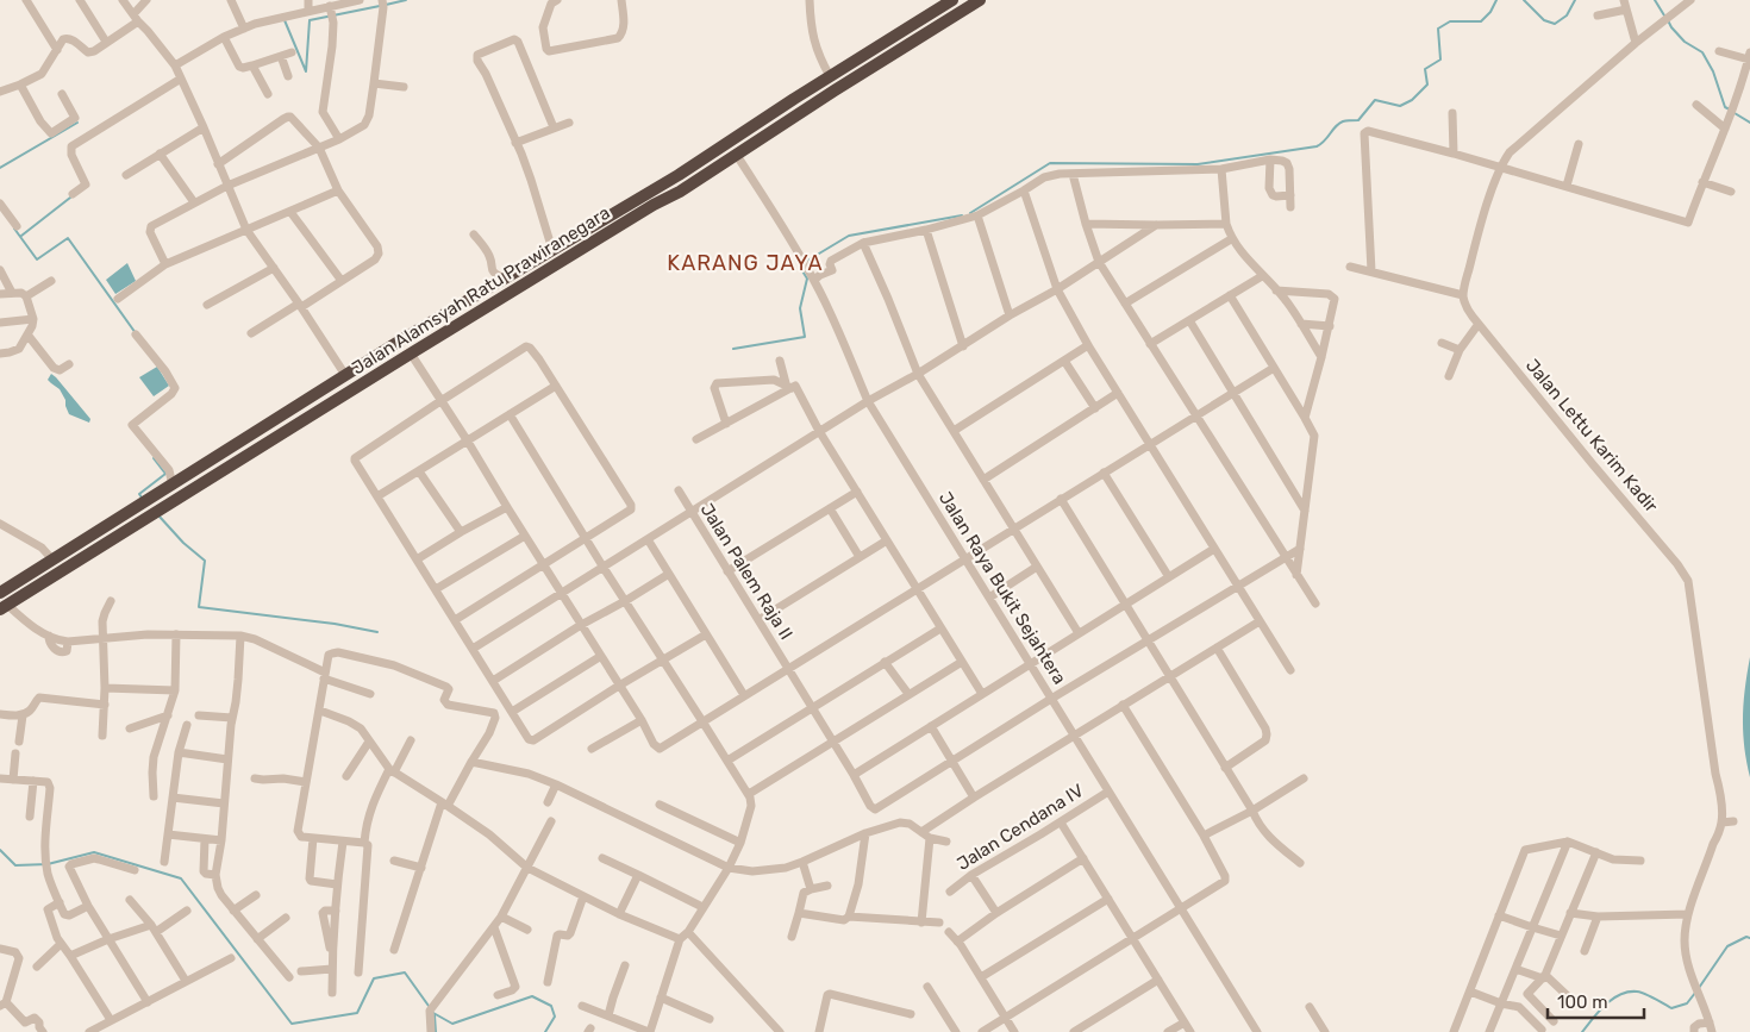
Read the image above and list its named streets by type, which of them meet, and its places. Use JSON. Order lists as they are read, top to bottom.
{
  "streets": {
    "highway": ["Jalan Alamsyah Ratu Prawiranegara"],
    "street": [
      "Jalan Lettu Karim Kadir",
      "Jalan Palem Raja II",
      "Jalan Raya Bukit Sejahtera",
      "Jalan Cendana IV"
    ]
  },
  "crossings": [
    ["Jalan Alamsyah Ratu Prawiranegara", "Jalan Raya Bukit Sejahtera"],
    ["Jalan Raya Bukit Sejahtera", "Jalan Cendana IV"]
  ],
  "districts": ["KARANG JAYA"],
  "scale_bar": "100 m"
}
